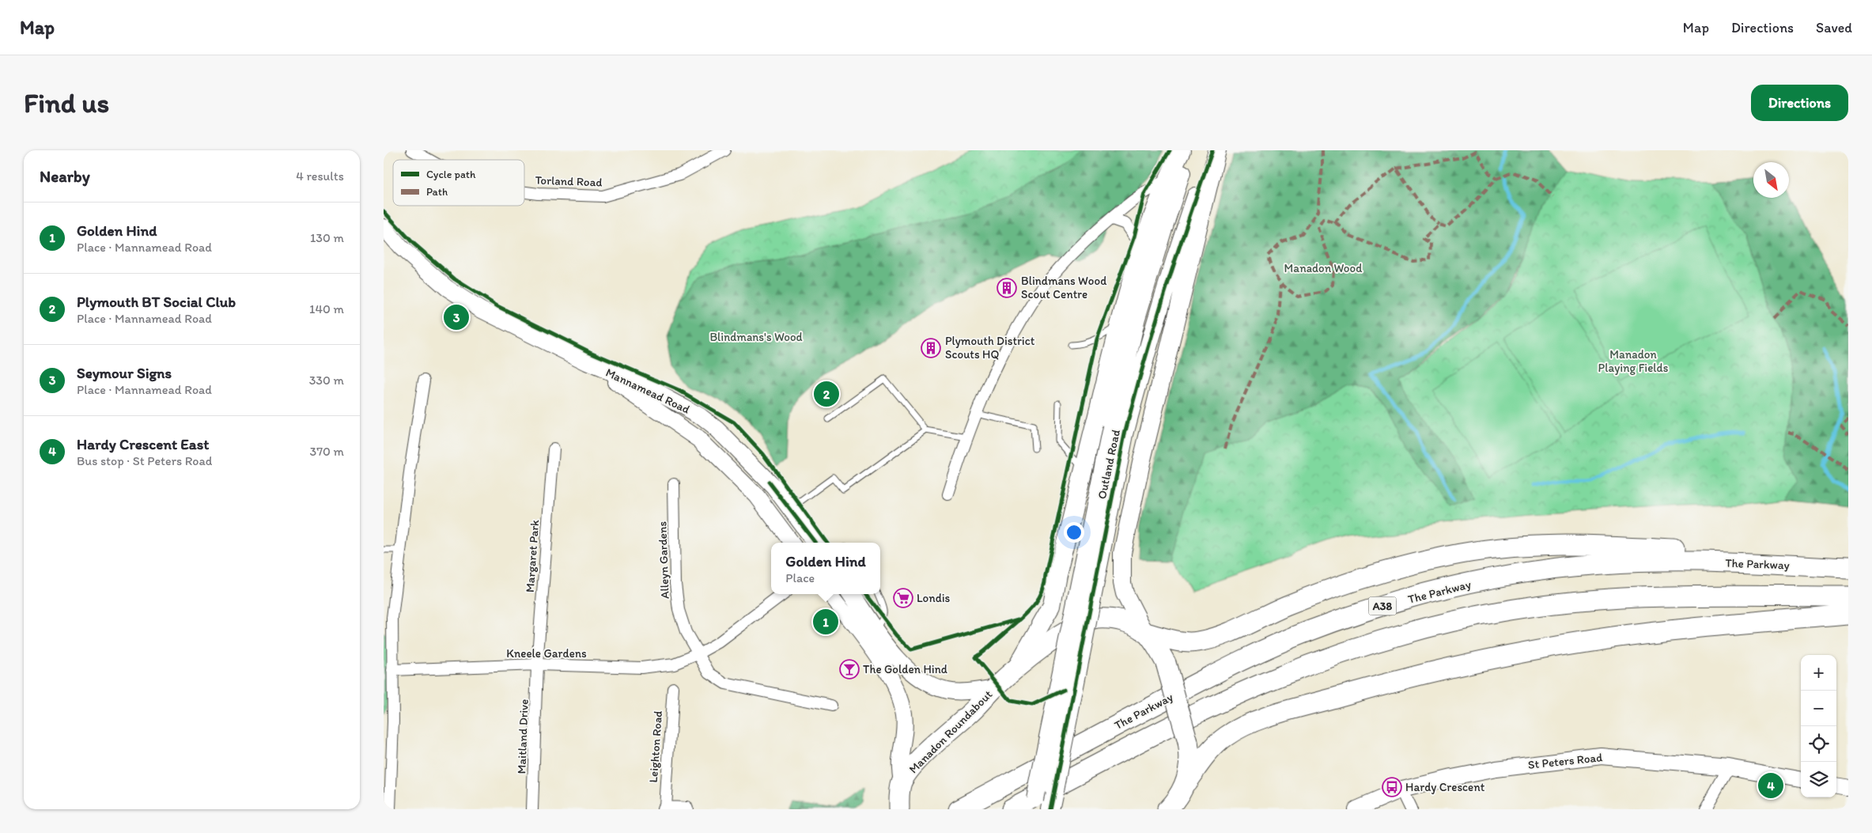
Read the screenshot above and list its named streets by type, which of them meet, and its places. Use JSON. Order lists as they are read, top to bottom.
{
  "streets": {
    "highway": ["The Parkway", "A38", "Manadon Roundabout"],
    "main road": ["Mannamead Road", "Outland Road", "St Peters Road"],
    "street": [
      "Torland Road",
      "Margaret Park",
      "Alleyn Gardens",
      "Kneele Gardens",
      "Maitland Drive",
      "Leighton Road"
    ]
  },
  "crossings": [
    ["Margaret Park", "Kneele Gardens"],
    ["Margaret Park", "Maitland Drive"],
    ["Alleyn Gardens", "Kneele Gardens"],
    ["The Parkway", "A38"],
    ["A38", "Manadon Roundabout"],
    ["Kneele Gardens", "Maitland Drive"]
  ],
  "parks": ["Manadon Wood", "Blindmans's Wood", "Manadon Playing Fields"],
  "places": {
    "building": ["Blindmans Wood Scout Centre", "Plymouth District Scouts HQ"],
    "supermarket": ["Londis"],
    "bar": ["The Golden Hind"],
    "bus stop": ["Hardy Crescent"]
  },
  "legend": ["Cycle path", "Path"],
  "north": "bottom right",
  "page": {
    "header": "Map",
    "nav": ["Map", "Directions", "Saved"],
    "buttons": "Directions",
    "title": "Find us",
    "heading": ["Nearby", "4 results"],
    "list": [
      {
        "mark": "1",
        "name": "Golden Hind",
        "note": "Place · Mannamead Road",
        "value": "130 m"
      },
      {
        "mark": "2",
        "name": "Plymouth BT Social Club",
        "note": "Place · Mannamead Road",
        "value": "140 m"
      },
      {
        "mark": "3",
        "name": "Seymour Signs",
        "note": "Place · Mannamead Road",
        "value": "330 m"
      },
      {
        "mark": "4",
        "name": "Hardy Crescent East",
        "note": "Bus stop · St Peters Road",
        "value": "370 m"
      }
    ],
    "pins": [
      "3",
      "2",
      "1",
      "4"
    ],
    "popup": ["Golden Hind", "Place"],
    "map_buttons": ["+", "−"]
  }
}
